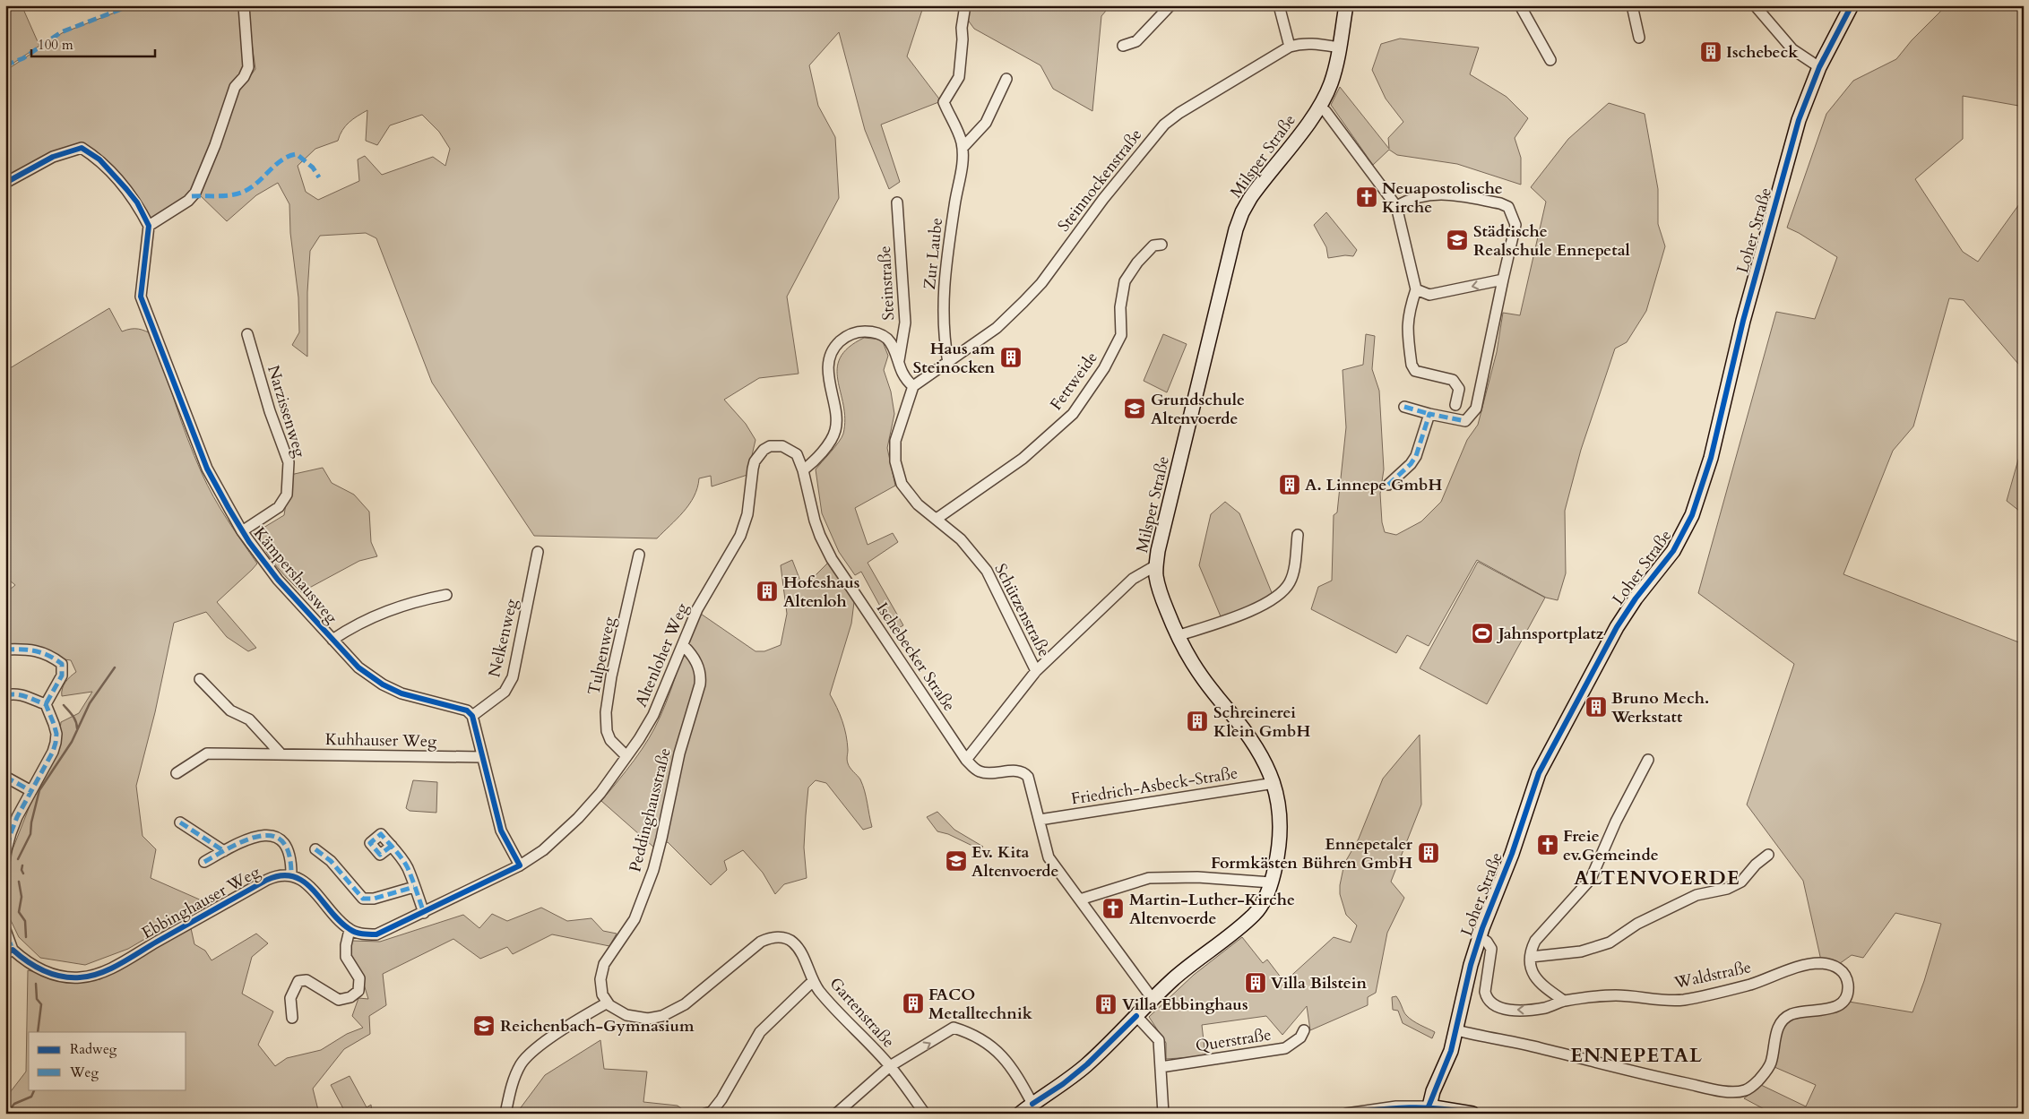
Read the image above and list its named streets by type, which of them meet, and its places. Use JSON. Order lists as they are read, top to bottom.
{
  "streets": {
    "street": [
      "Milsper Straße",
      "Steinnockenstraße",
      "Loher Straße",
      "Zur Laube",
      "Steinstraße",
      "Fettweide",
      "Narzissenweg",
      "Kämpershausweg",
      "Schützenstraße",
      "Nelkenweg",
      "Altenloher Weg",
      "Tulpenweg",
      "Ischebecker Straße",
      "Kuhhauser Weg",
      "Friedrich-Asbeck-Straße",
      "Peddinghausstraße",
      "Ebbinghauser Weg",
      "Waldstraße",
      "Gartenstraße",
      "Querstraße"
    ]
  },
  "crossings": [
    ["Milsper Straße", "Steinnockenstraße"],
    ["Milsper Straße", "Friedrich-Asbeck-Straße"],
    ["Steinnockenstraße", "Zur Laube"],
    ["Steinnockenstraße", "Schützenstraße"],
    ["Loher Straße", "Waldstraße"],
    ["Fettweide", "Schützenstraße"],
    ["Narzissenweg", "Kämpershausweg"],
    ["Kämpershausweg", "Nelkenweg"],
    ["Altenloher Weg", "Tulpenweg"],
    ["Altenloher Weg", "Ischebecker Straße"],
    ["Altenloher Weg", "Peddinghausstraße"],
    ["Peddinghausstraße", "Gartenstraße"]
  ],
  "districts": ["ALTENVOERDE", "ENNEPETAL"],
  "places": {
    "building": [
      "Ischebeck",
      "Haus am Steinocken",
      "A. Linnepe GmbH",
      "Hofeshaus Altenloh",
      "Bruno Mech. Werkstatt",
      "Schreinerei Klein GmbH",
      "Ennepetaler Formkästen Bühren GmbH",
      "Villa Bilstein",
      "FACO Metalltechnik",
      "Villa Ebbinghaus"
    ],
    "church": ["Neuapostolische Kirche", "Freie ev.Gemeinde", "Martin-Luther-Kirche Altenvoerde"],
    "school or university": [
      "Städtische Realschule Ennepetal",
      "Grundschule Altenvoerde",
      "Ev. Kita Altenvoerde",
      "Reichenbach-Gymnasium"
    ],
    "sports": ["Jahnsportplatz"]
  },
  "legend": ["Radweg", "Weg"],
  "scale_bar": "100 m"
}
